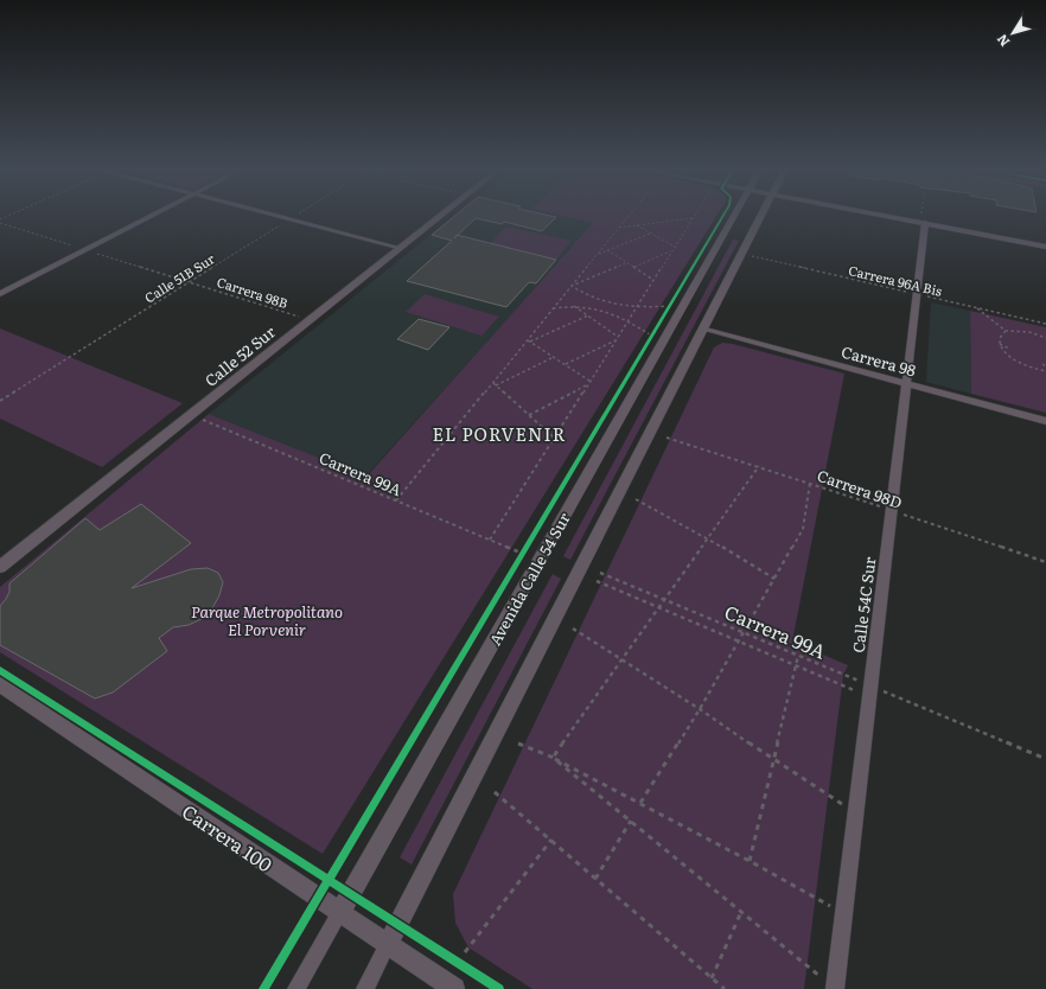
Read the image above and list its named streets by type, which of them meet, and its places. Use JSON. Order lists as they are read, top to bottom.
{
  "streets": {
    "street": [
      "Calle 52 Sur",
      "Carrera 98",
      "Avenida Calle 54 Sur",
      "Calle 54C Sur",
      "Carrera 100"
    ],
    "path": [
      "Calle 51B Sur",
      "Carrera 96A Bis",
      "Carrera 98B",
      "Carrera 99A",
      "Carrera 98D"
    ]
  },
  "crossings": [
    ["Calle 51B Sur", "Carrera 98B"],
    ["Carrera 96A Bis", "Calle 54C Sur"],
    ["Carrera 98B", "Calle 52 Sur"],
    ["Calle 52 Sur", "Carrera 99A"],
    ["Carrera 98", "Calle 54C Sur"],
    ["Carrera 99A", "Calle 54C Sur"],
    ["Carrera 98D", "Calle 54C Sur"],
    ["Avenida Calle 54 Sur", "Carrera 100"]
  ],
  "districts": ["EL PORVENIR"],
  "parks": ["Parque Metropolitano El Porvenir"],
  "north": "bottom left"
}
